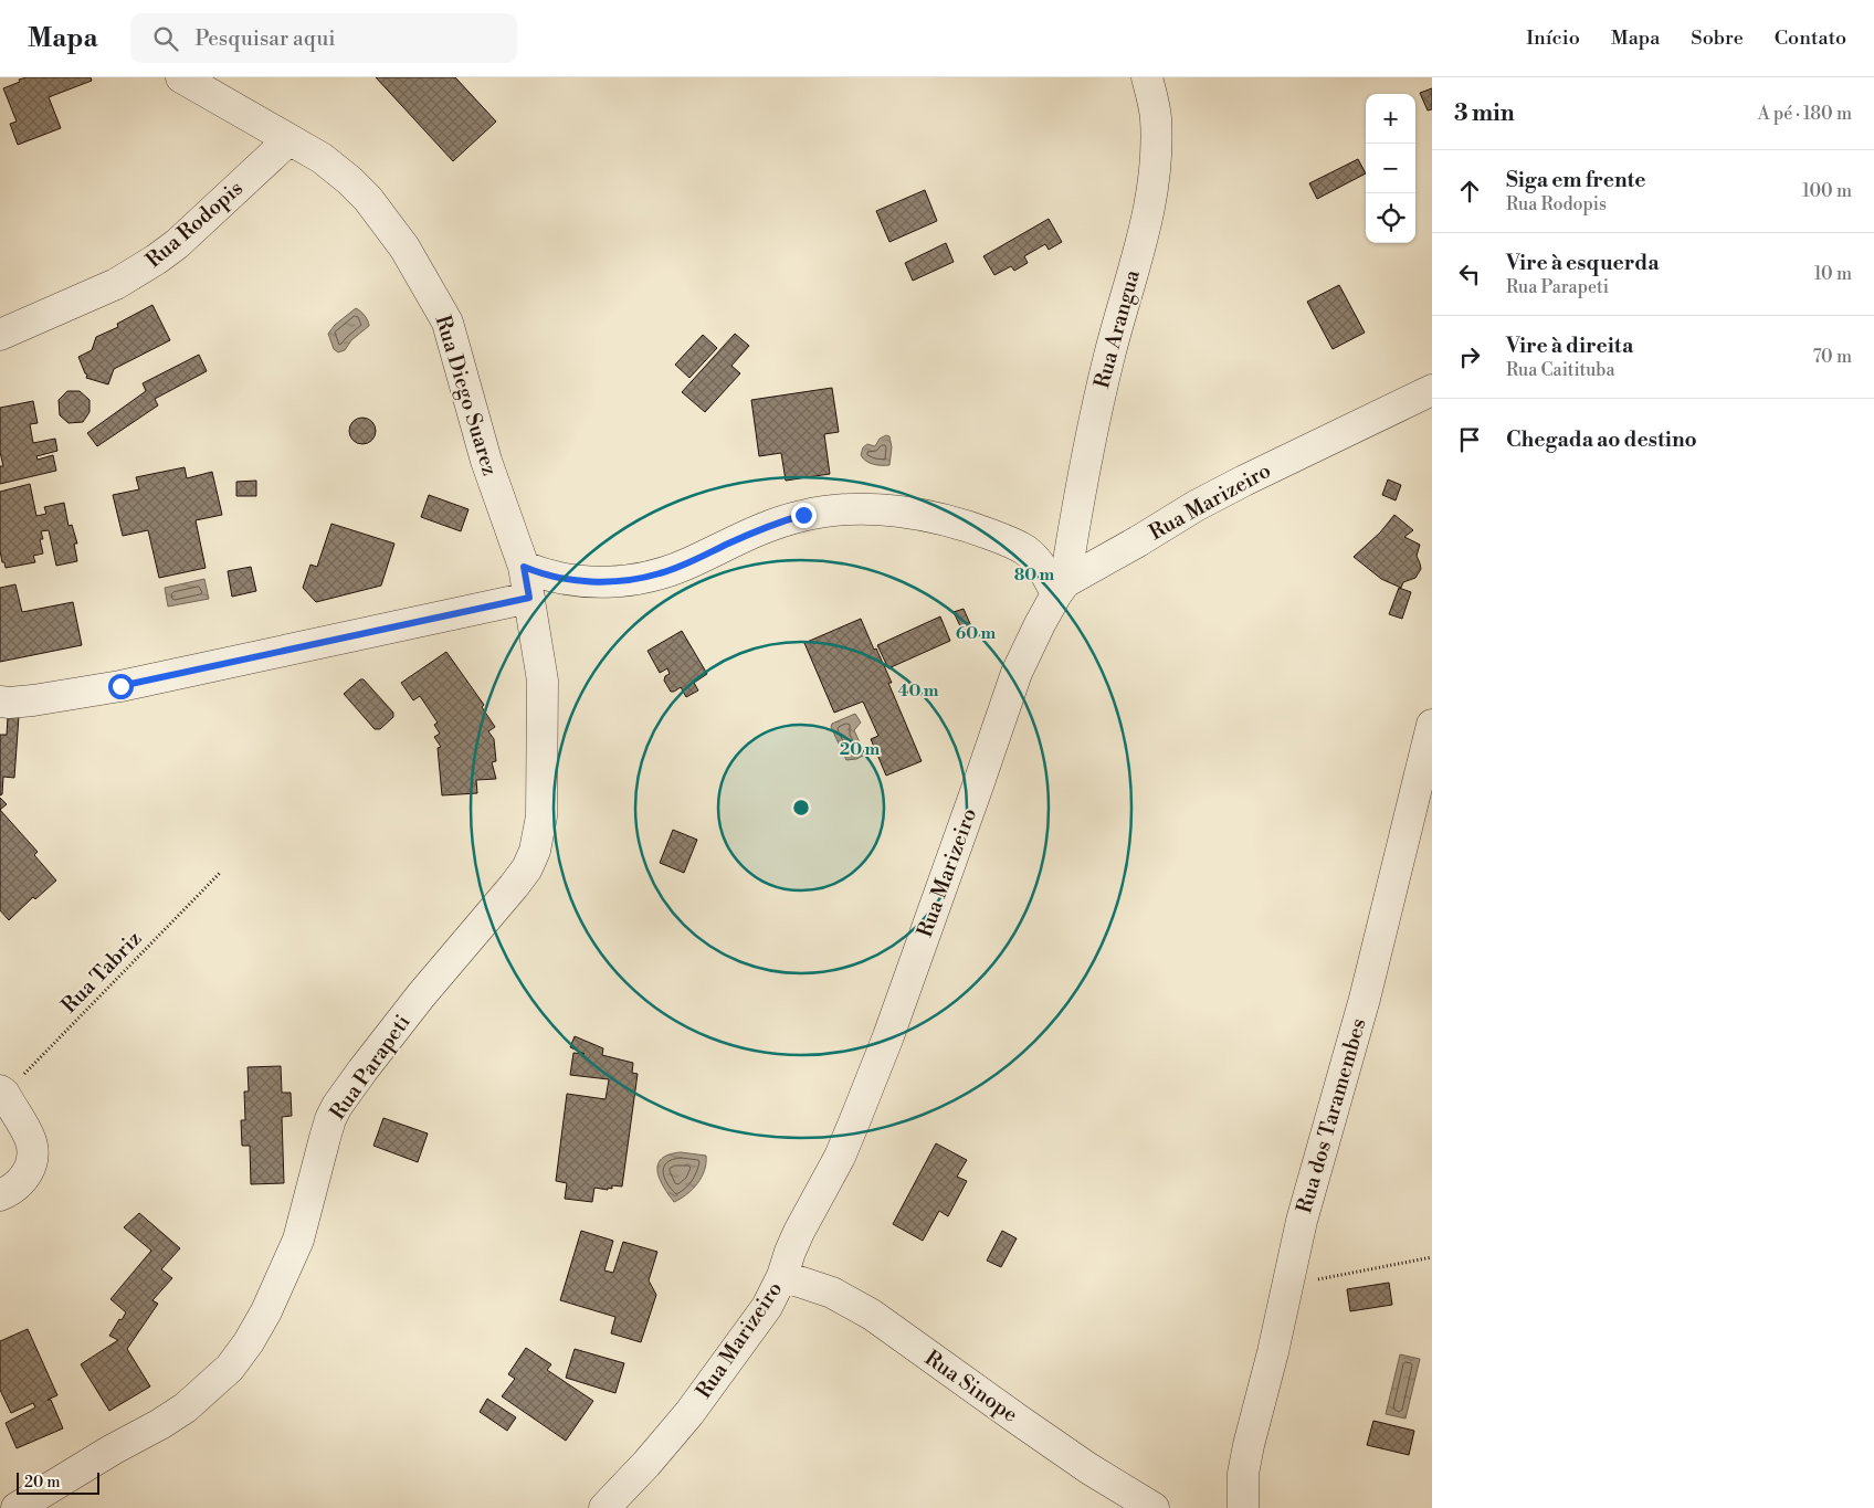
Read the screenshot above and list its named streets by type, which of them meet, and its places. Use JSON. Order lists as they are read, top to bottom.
{
  "streets": {
    "street": [
      "Rua Rodopis",
      "Rua Arangua",
      "Rua Diego Suarez",
      "Rua Marizeiro",
      "Rua Parapeti",
      "Rua dos Taramembes",
      "Rua Sinope"
    ],
    "path": ["Rua Tabriz"]
  },
  "crossings": [
    ["Rua Rodopis", "Rua Diego Suarez"],
    ["Rua Arangua", "Rua Marizeiro"],
    ["Rua Diego Suarez", "Rua Parapeti"],
    ["Rua Marizeiro", "Rua Sinope"]
  ],
  "scale_bar": "20 m",
  "page": {
    "header": "Mapa",
    "search": "Pesquisar aqui",
    "nav": [
      "Início",
      "Mapa",
      "Sobre",
      "Contato"
    ],
    "heading": ["3 min", "A pé · 180 m"],
    "map_buttons": ["+", "−"],
    "list": [
      ["Siga em frente", "Rua Rodopis", "100 m"],
      ["Vire à esquerda", "Rua Parapeti", "10 m"],
      ["Vire à direita", "Rua Caitituba", "70 m"],
      "Chegada ao destino"
    ],
    "scale": "20 m"
  },
  "rings": [
    "80 m",
    "60 m",
    "40 m",
    "20 m"
  ]
}
